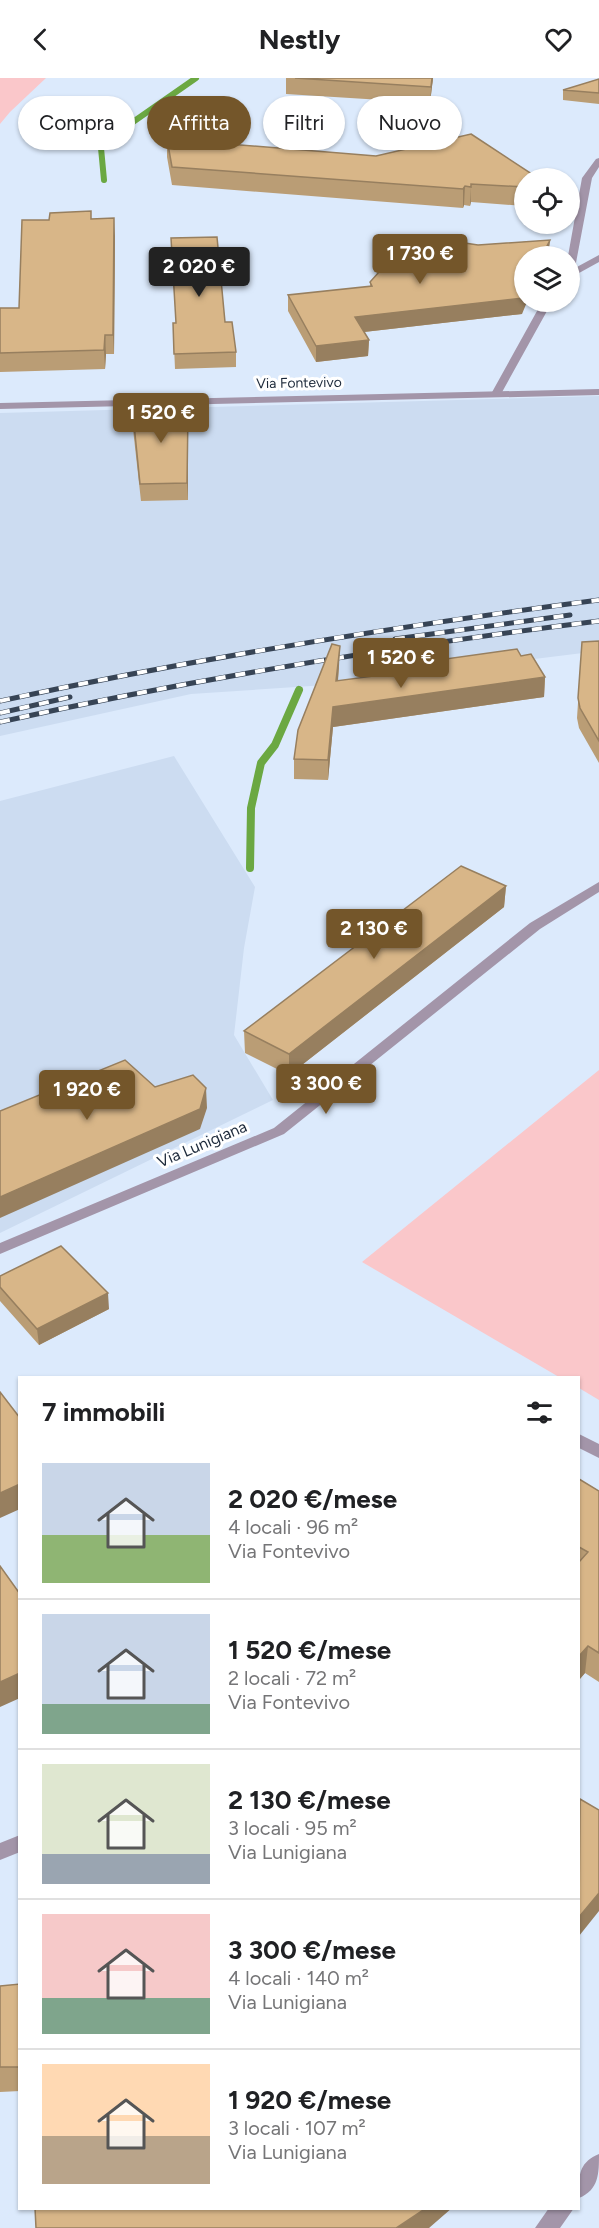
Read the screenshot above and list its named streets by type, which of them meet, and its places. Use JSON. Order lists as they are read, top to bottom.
{
  "streets": {
    "street": ["Via Fontevivo", "Via Lunigiana"]
  },
  "page": {
    "header": "Nestly",
    "chip": [
      "Compra",
      "Affitta",
      "Filtri",
      "Nuovo"
    ],
    "price": [
      "1 730 €",
      "2 020 €",
      "1 520 €",
      "1 520 €",
      "2 130 €",
      "3 300 €",
      "1 920 €"
    ],
    "heading": "7 immobili",
    "list": [
      {
        "name": "2 020 €/mese",
        "note": "4 locali · 96 m² · Via Fontevivo"
      },
      {
        "name": "1 520 €/mese",
        "note": "2 locali · 72 m² · Via Fontevivo"
      },
      {
        "name": "2 130 €/mese",
        "note": "3 locali · 95 m² · Via Lunigiana"
      },
      {
        "name": "3 300 €/mese",
        "note": "4 locali · 140 m² · Via Lunigiana"
      },
      {
        "name": "1 920 €/mese",
        "note": "3 locali · 107 m² · Via Lunigiana"
      }
    ]
  }
}
